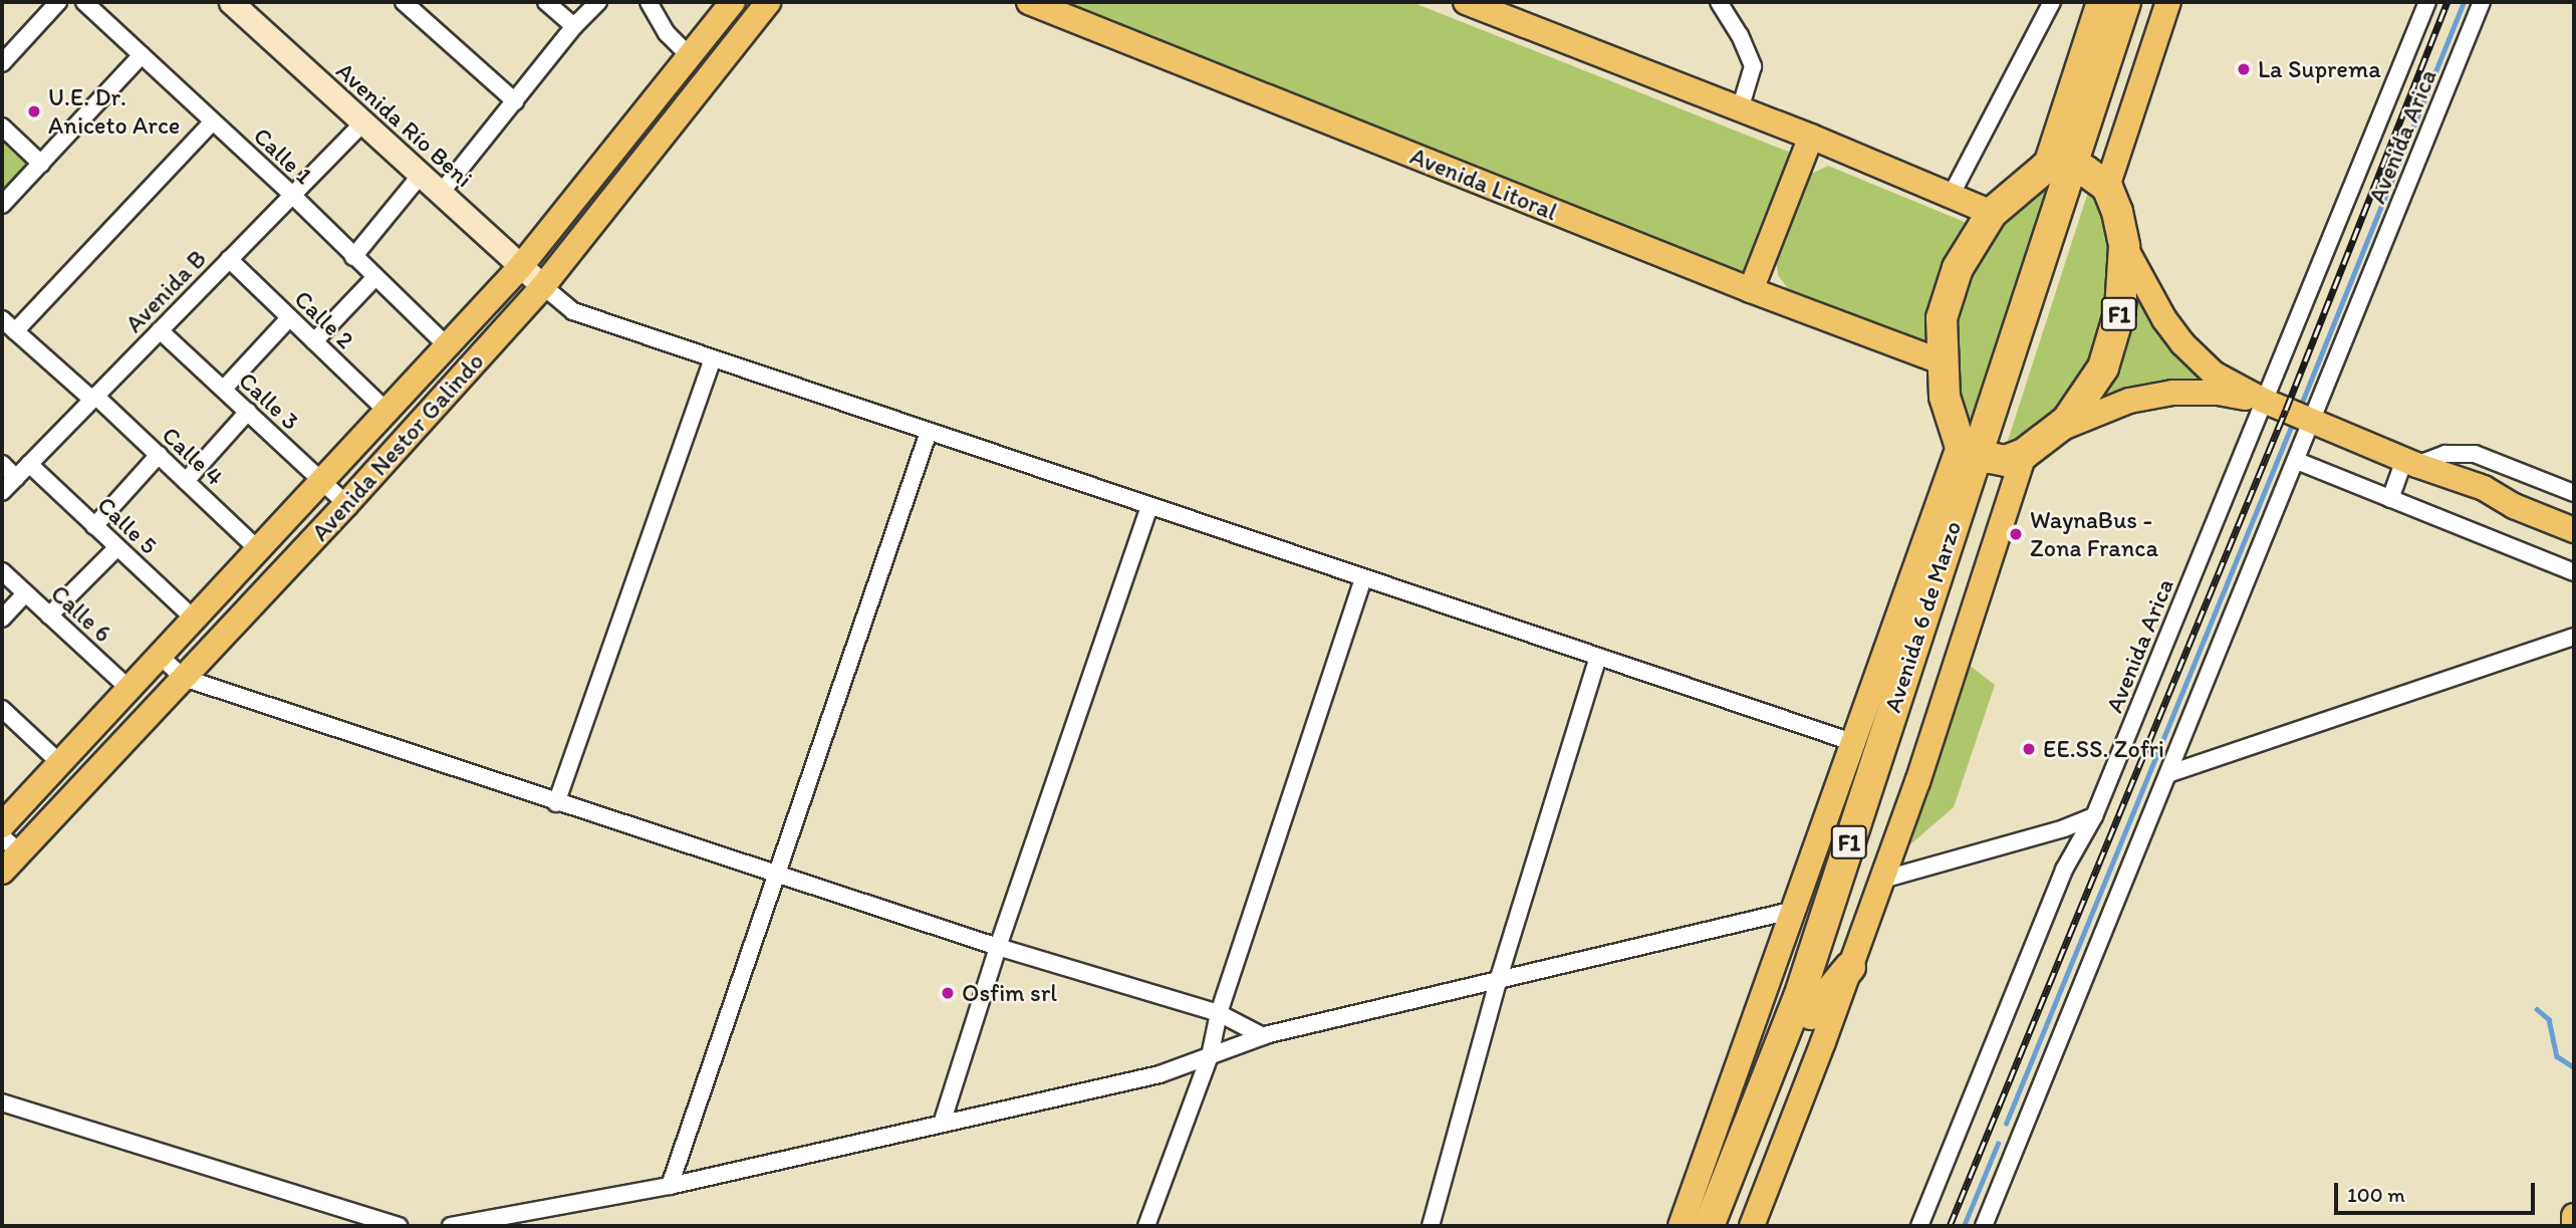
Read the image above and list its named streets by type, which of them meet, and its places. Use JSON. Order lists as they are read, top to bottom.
{
  "streets": {
    "highway": ["F1", "Avenida 6 de Marzo"],
    "main road": ["Avenida Litoral", "Avenida Nestor Galindo"],
    "street": [
      "Avenida Río Beni",
      "Avenida Arica",
      "Calle 1",
      "Avenida B",
      "Calle 2",
      "Calle 3",
      "Calle 4",
      "Calle 5",
      "Calle 6"
    ]
  },
  "crossings": [
    ["Avenida Río Beni", "Avenida B"],
    ["Avenida Río Beni", "Avenida Nestor Galindo"],
    ["Calle 1", "Avenida B"],
    ["Calle 1", "Avenida Nestor Galindo"],
    ["Avenida Litoral", "F1"],
    ["Avenida B", "Calle 2"],
    ["Avenida B", "Calle 3"],
    ["Avenida B", "Calle 4"],
    ["Avenida B", "Calle 5"],
    ["F1", "Avenida 6 de Marzo"],
    ["Calle 2", "Avenida Nestor Galindo"],
    ["Calle 3", "Avenida Nestor Galindo"],
    ["Avenida Nestor Galindo", "Calle 4"],
    ["Avenida Nestor Galindo", "Calle 5"],
    ["Avenida Nestor Galindo", "Calle 6"]
  ],
  "places": [
    "La Suprema",
    "U.E. Dr. Aniceto Arce",
    "WaynaBus - Zona Franca",
    "EE.SS. Zofri",
    "Osfim srl"
  ],
  "scale_bar": "100 m"
}
